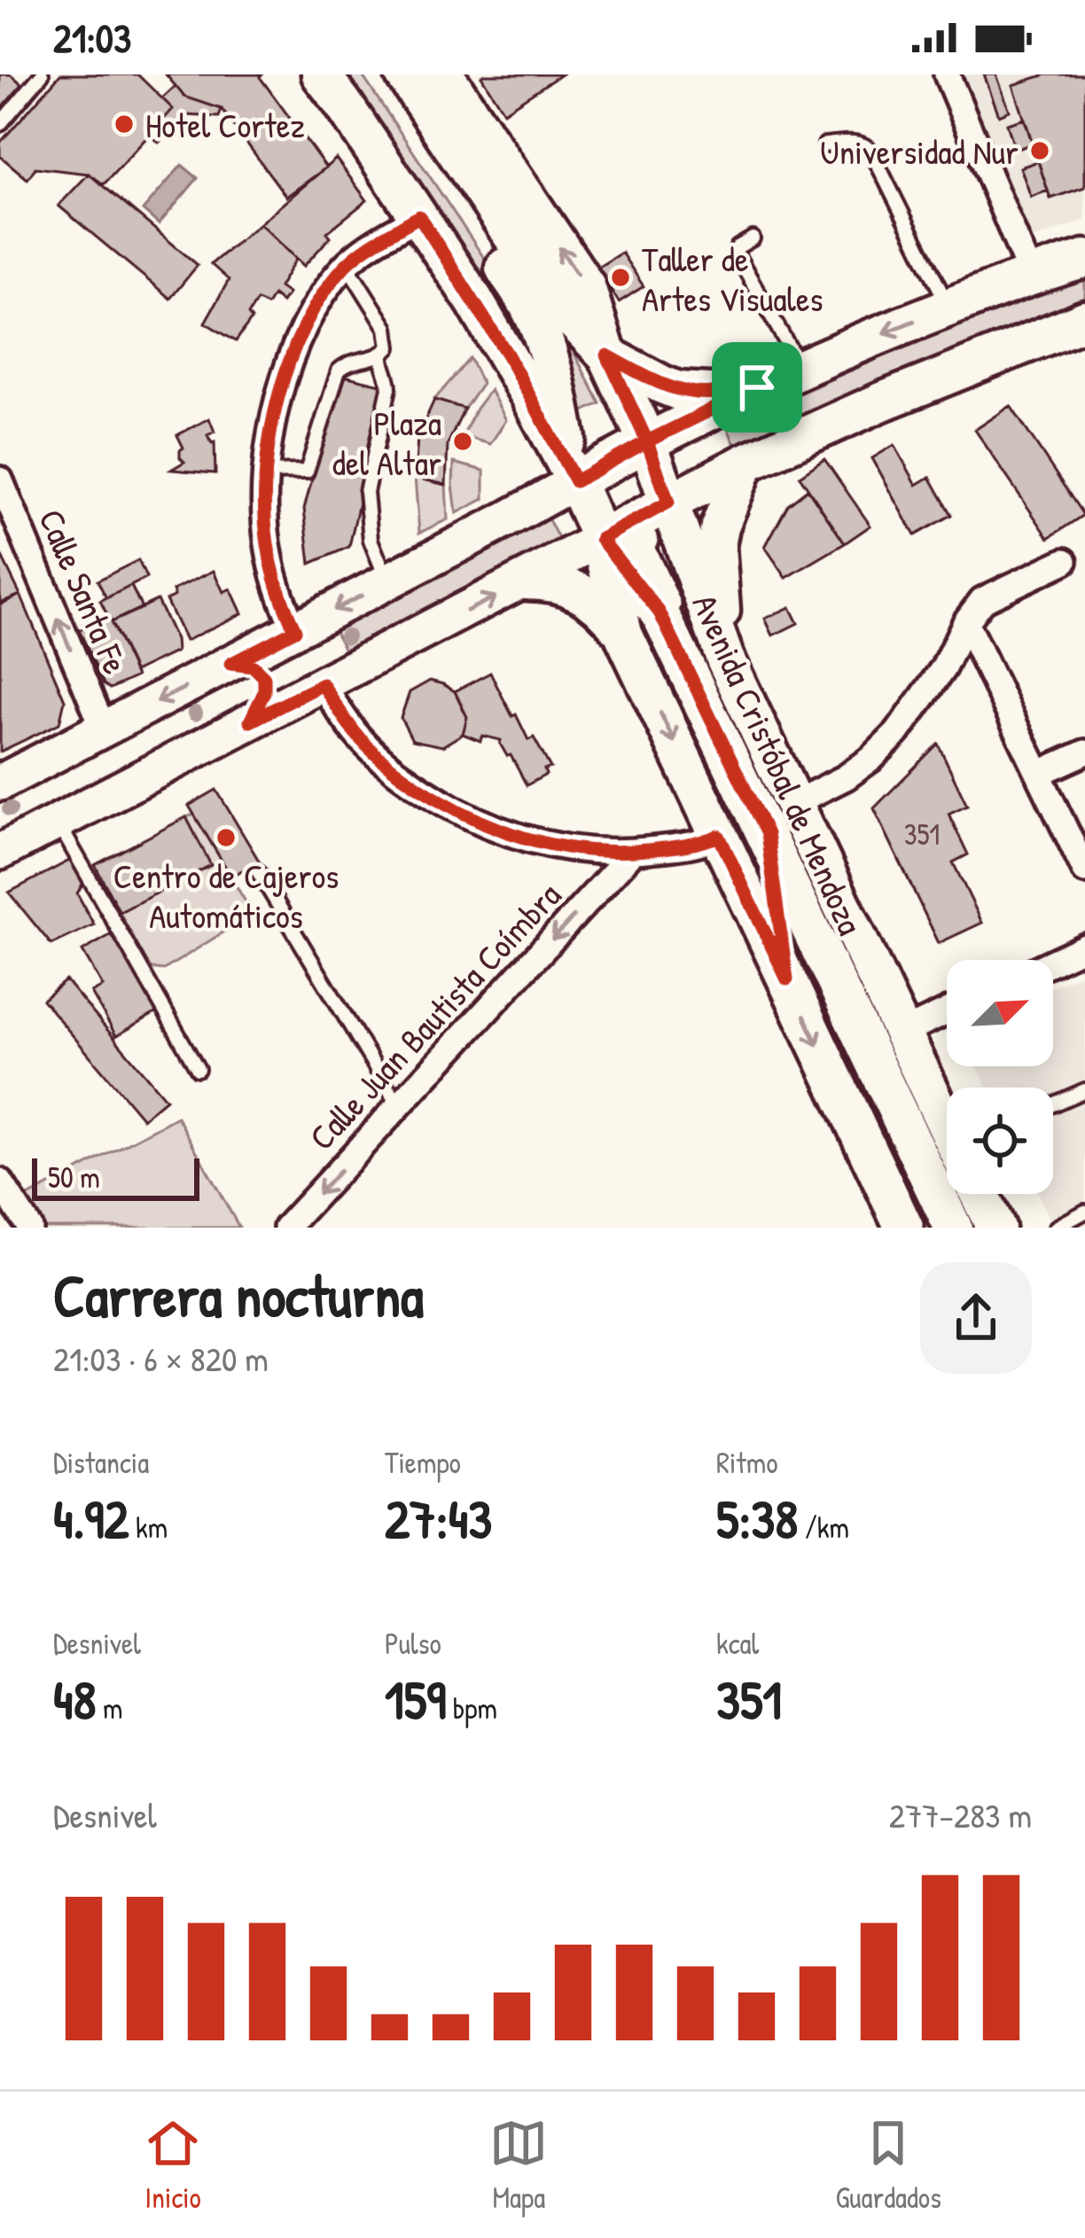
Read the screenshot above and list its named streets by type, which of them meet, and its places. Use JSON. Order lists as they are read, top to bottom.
{
  "streets": {
    "main road": ["Avenida Cristóbal de Mendoza"],
    "street": ["Calle Santa Fe", "Calle Juan Bautista Coímbra"]
  },
  "one_way": ["Calle Santa Fe", "Calle Juan Bautista Coímbra"],
  "places": [
    "Hotel Cortez",
    "Universidad Nur",
    "Taller de Artes Visuales",
    "Plaza del Altar",
    "Centro de Cajeros Automáticos"
  ],
  "house_numbers": ["351"],
  "scale_bar": "50 m",
  "north": "top right",
  "page": {
    "status": "21:03",
    "scale": "50 m",
    "heading": ["Carrera nocturna", "21:03 · 6 × 820 m"],
    "stats": [
      ["Distancia", "4.92 km"],
      ["Tiempo", "27:43"],
      ["Ritmo", "5:38 /km"],
      ["Desnivel", "48 m"],
      ["Pulso", "159 bpm"],
      ["kcal", "351"]
    ],
    "chart": ["Desnivel", "277–283 m"],
    "tabs": ["Inicio", "Mapa", "Guardados"]
  }
}
